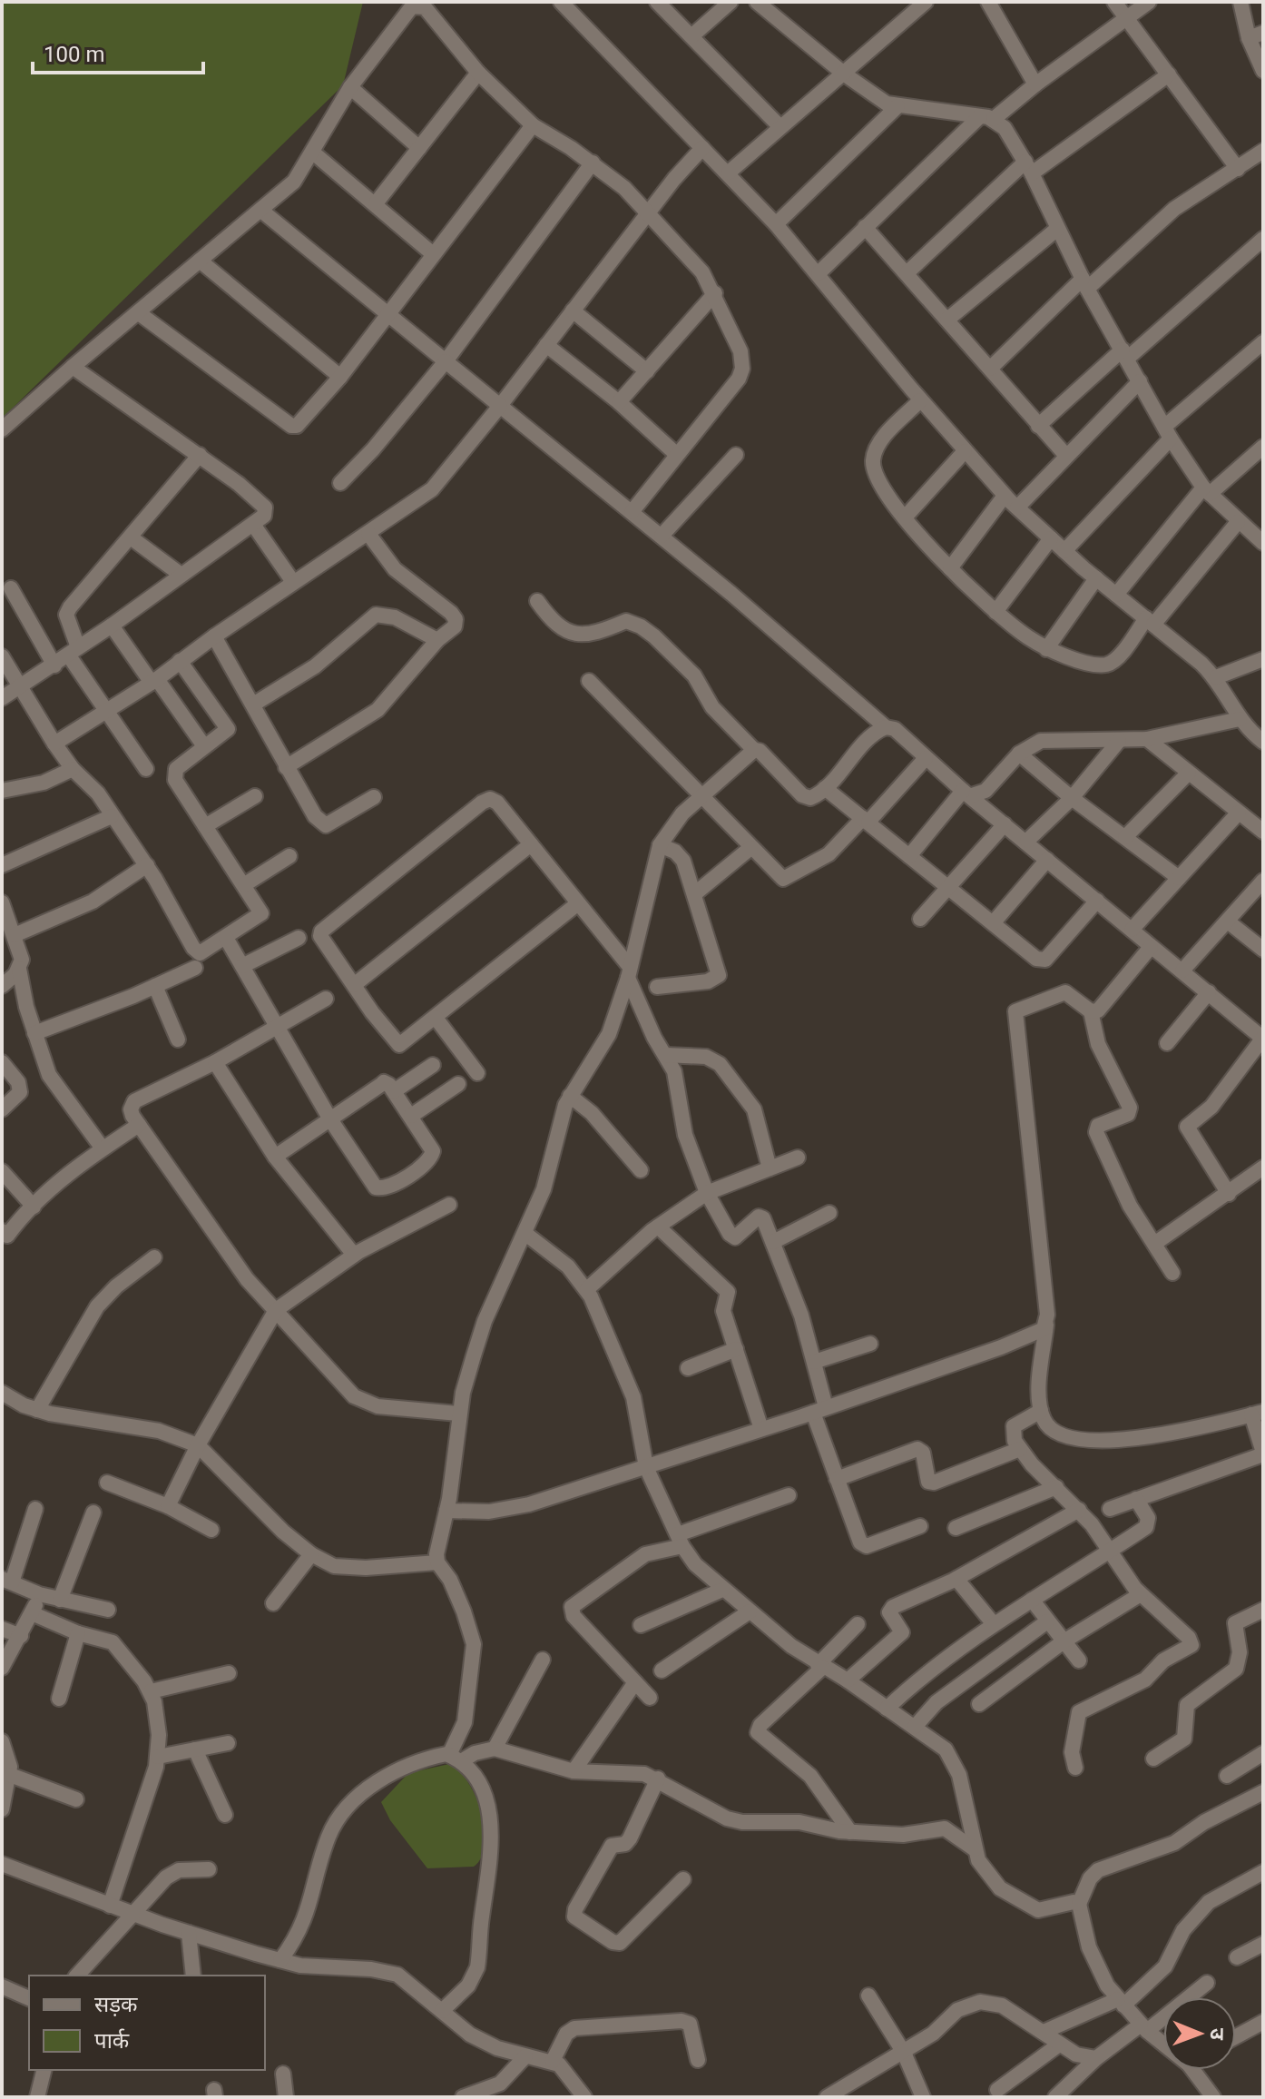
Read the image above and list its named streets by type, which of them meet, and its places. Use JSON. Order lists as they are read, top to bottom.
{
  "legend": ["सड़क", "पार्क"],
  "scale_bar": "100 m",
  "north": "right"
}
